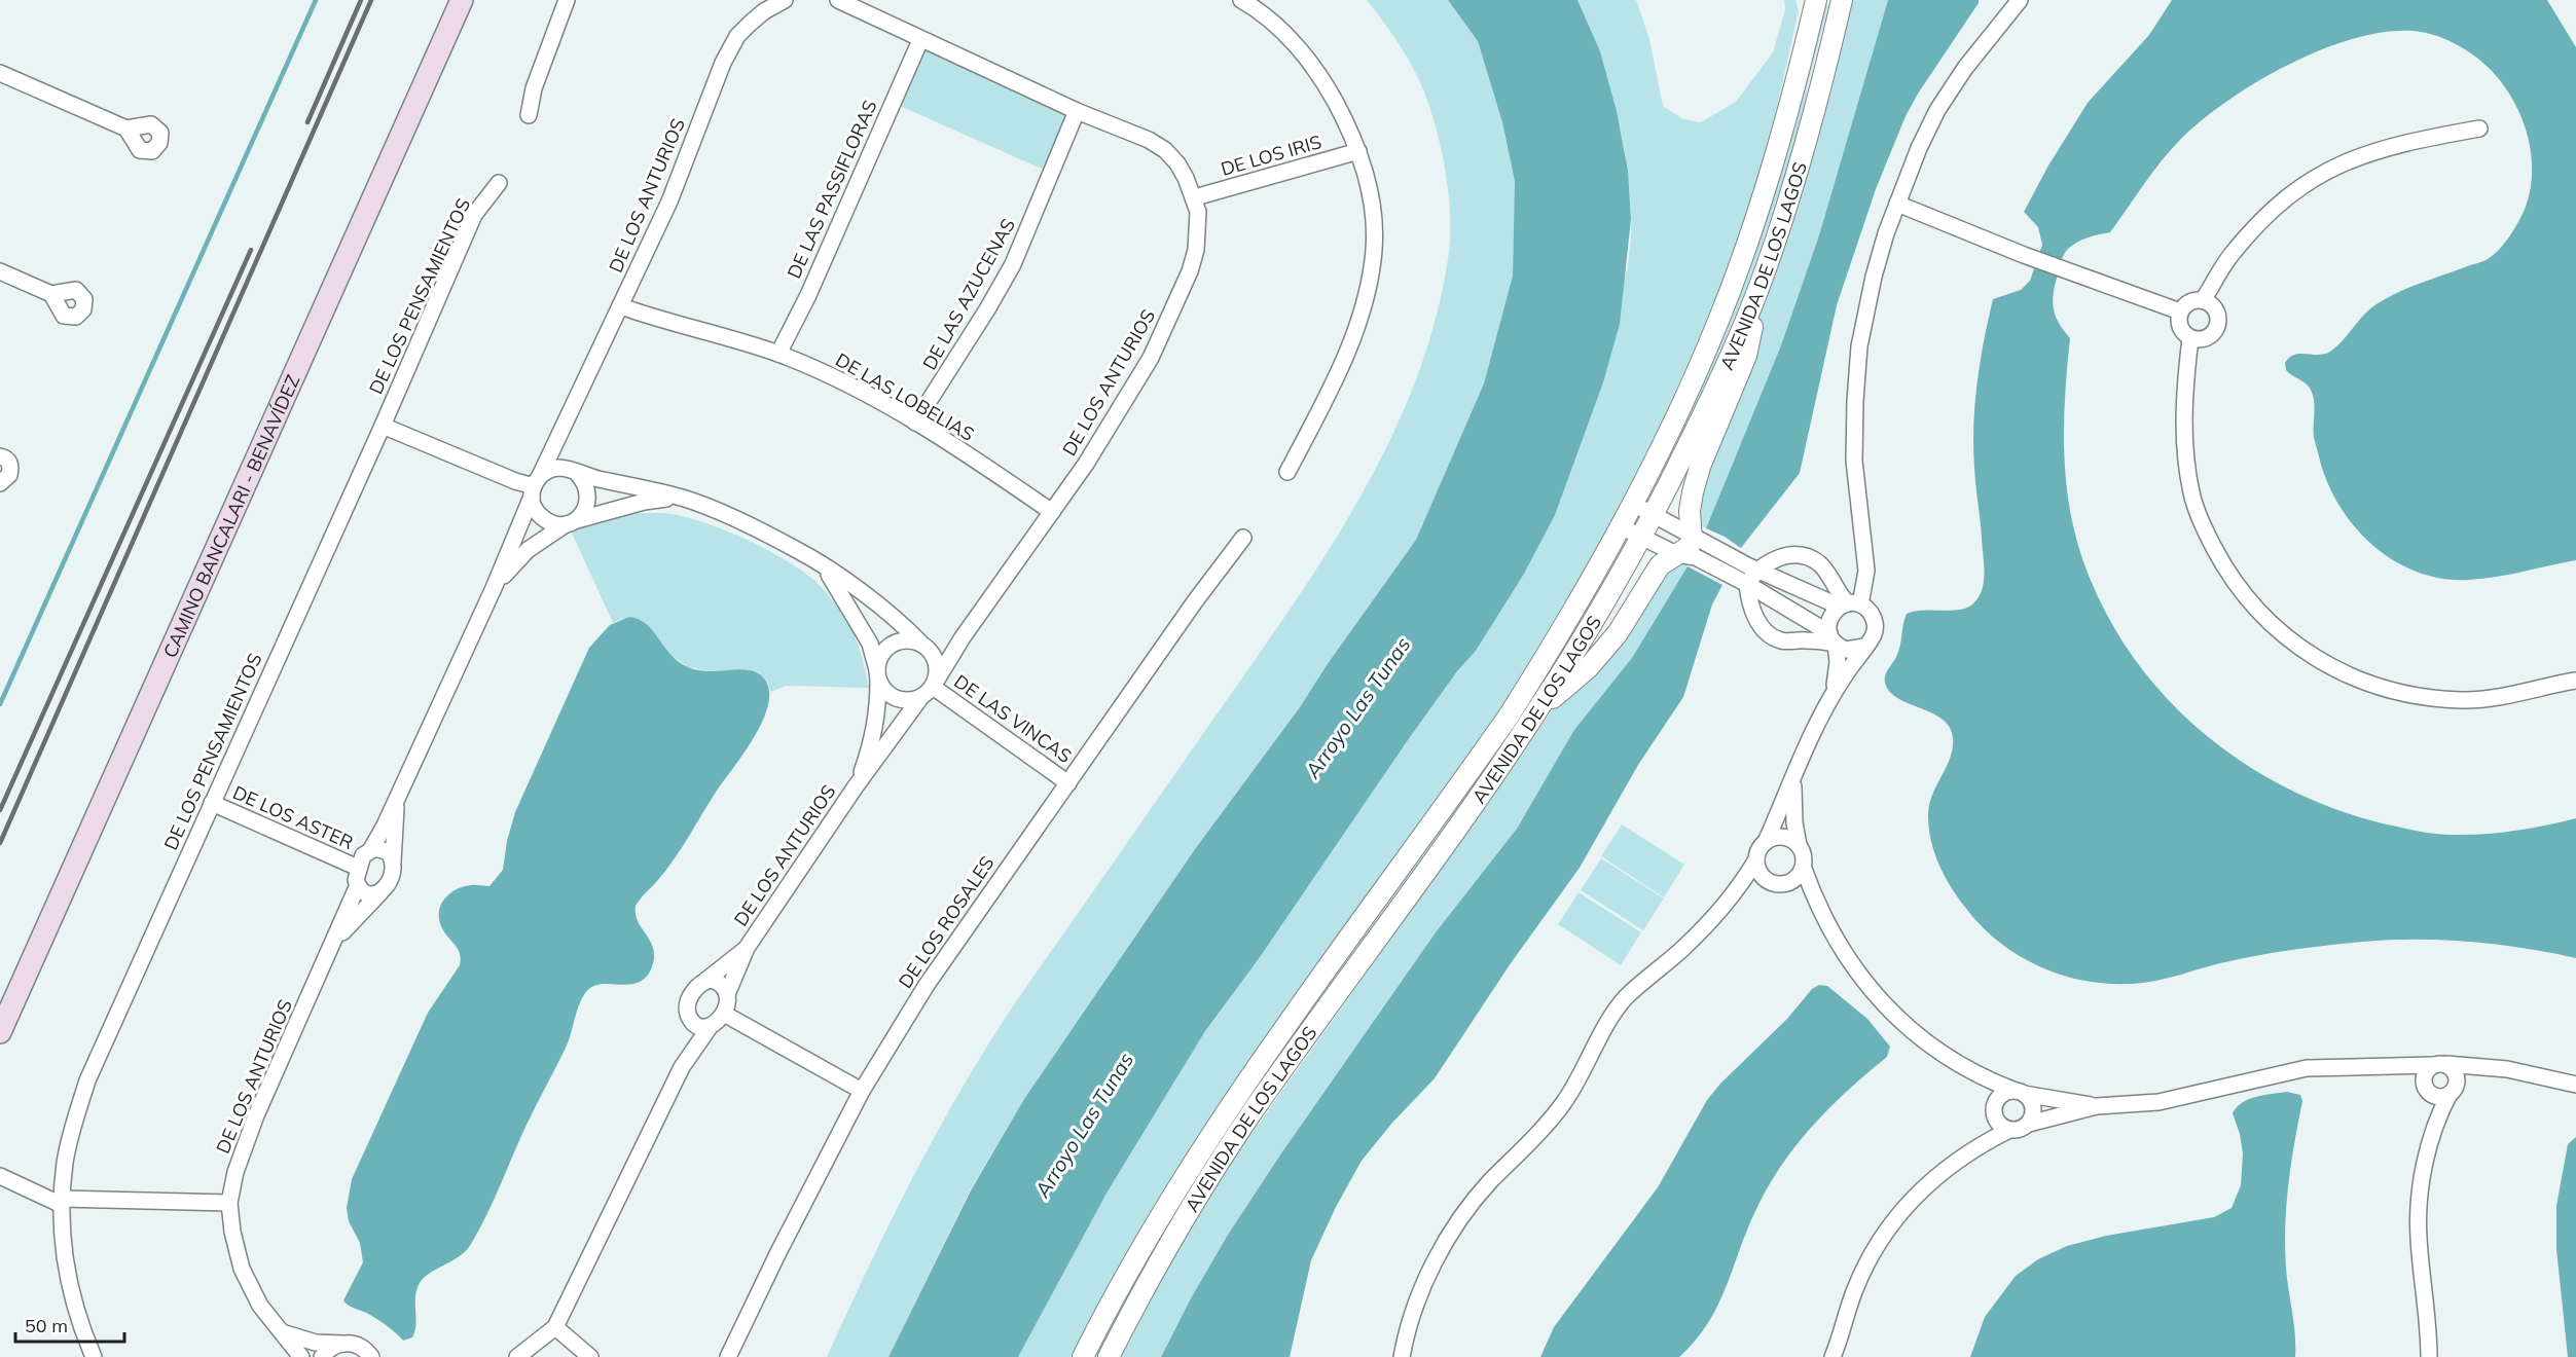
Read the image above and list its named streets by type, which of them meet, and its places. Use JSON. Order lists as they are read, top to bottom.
{
  "streets": {
    "main road": ["CAMINO BANCALARI - BENAVÍDEZ"],
    "street": [
      "DE LOS IRIS",
      "DE LAS PASSIFLORAS",
      "DE LOS ANTURIOS",
      "AVENIDA DE LOS LAGOS",
      "DE LAS AZUCENAS",
      "DE LOS PENSAMIENTOS",
      "DE LAS LOBELIAS",
      "DE LAS VINCAS",
      "DE LOS ASTER",
      "DE LOS ROSALES"
    ]
  },
  "crossings": [
    ["DE LOS IRIS", "DE LOS ANTURIOS"],
    ["DE LAS PASSIFLORAS", "DE LOS ANTURIOS"],
    ["DE LAS PASSIFLORAS", "DE LAS LOBELIAS"],
    ["DE LOS ANTURIOS", "DE LAS AZUCENAS"],
    ["DE LOS ANTURIOS", "DE LAS LOBELIAS"],
    ["DE LOS ANTURIOS", "DE LAS VINCAS"],
    ["DE LOS ANTURIOS", "DE LOS ASTER"],
    ["DE LAS AZUCENAS", "DE LAS LOBELIAS"],
    ["DE LOS PENSAMIENTOS", "DE LOS ASTER"],
    ["DE LAS VINCAS", "DE LOS ROSALES"]
  ],
  "water": ["Arroyo Las Tunas"],
  "scale_bar": "50 m"
}
